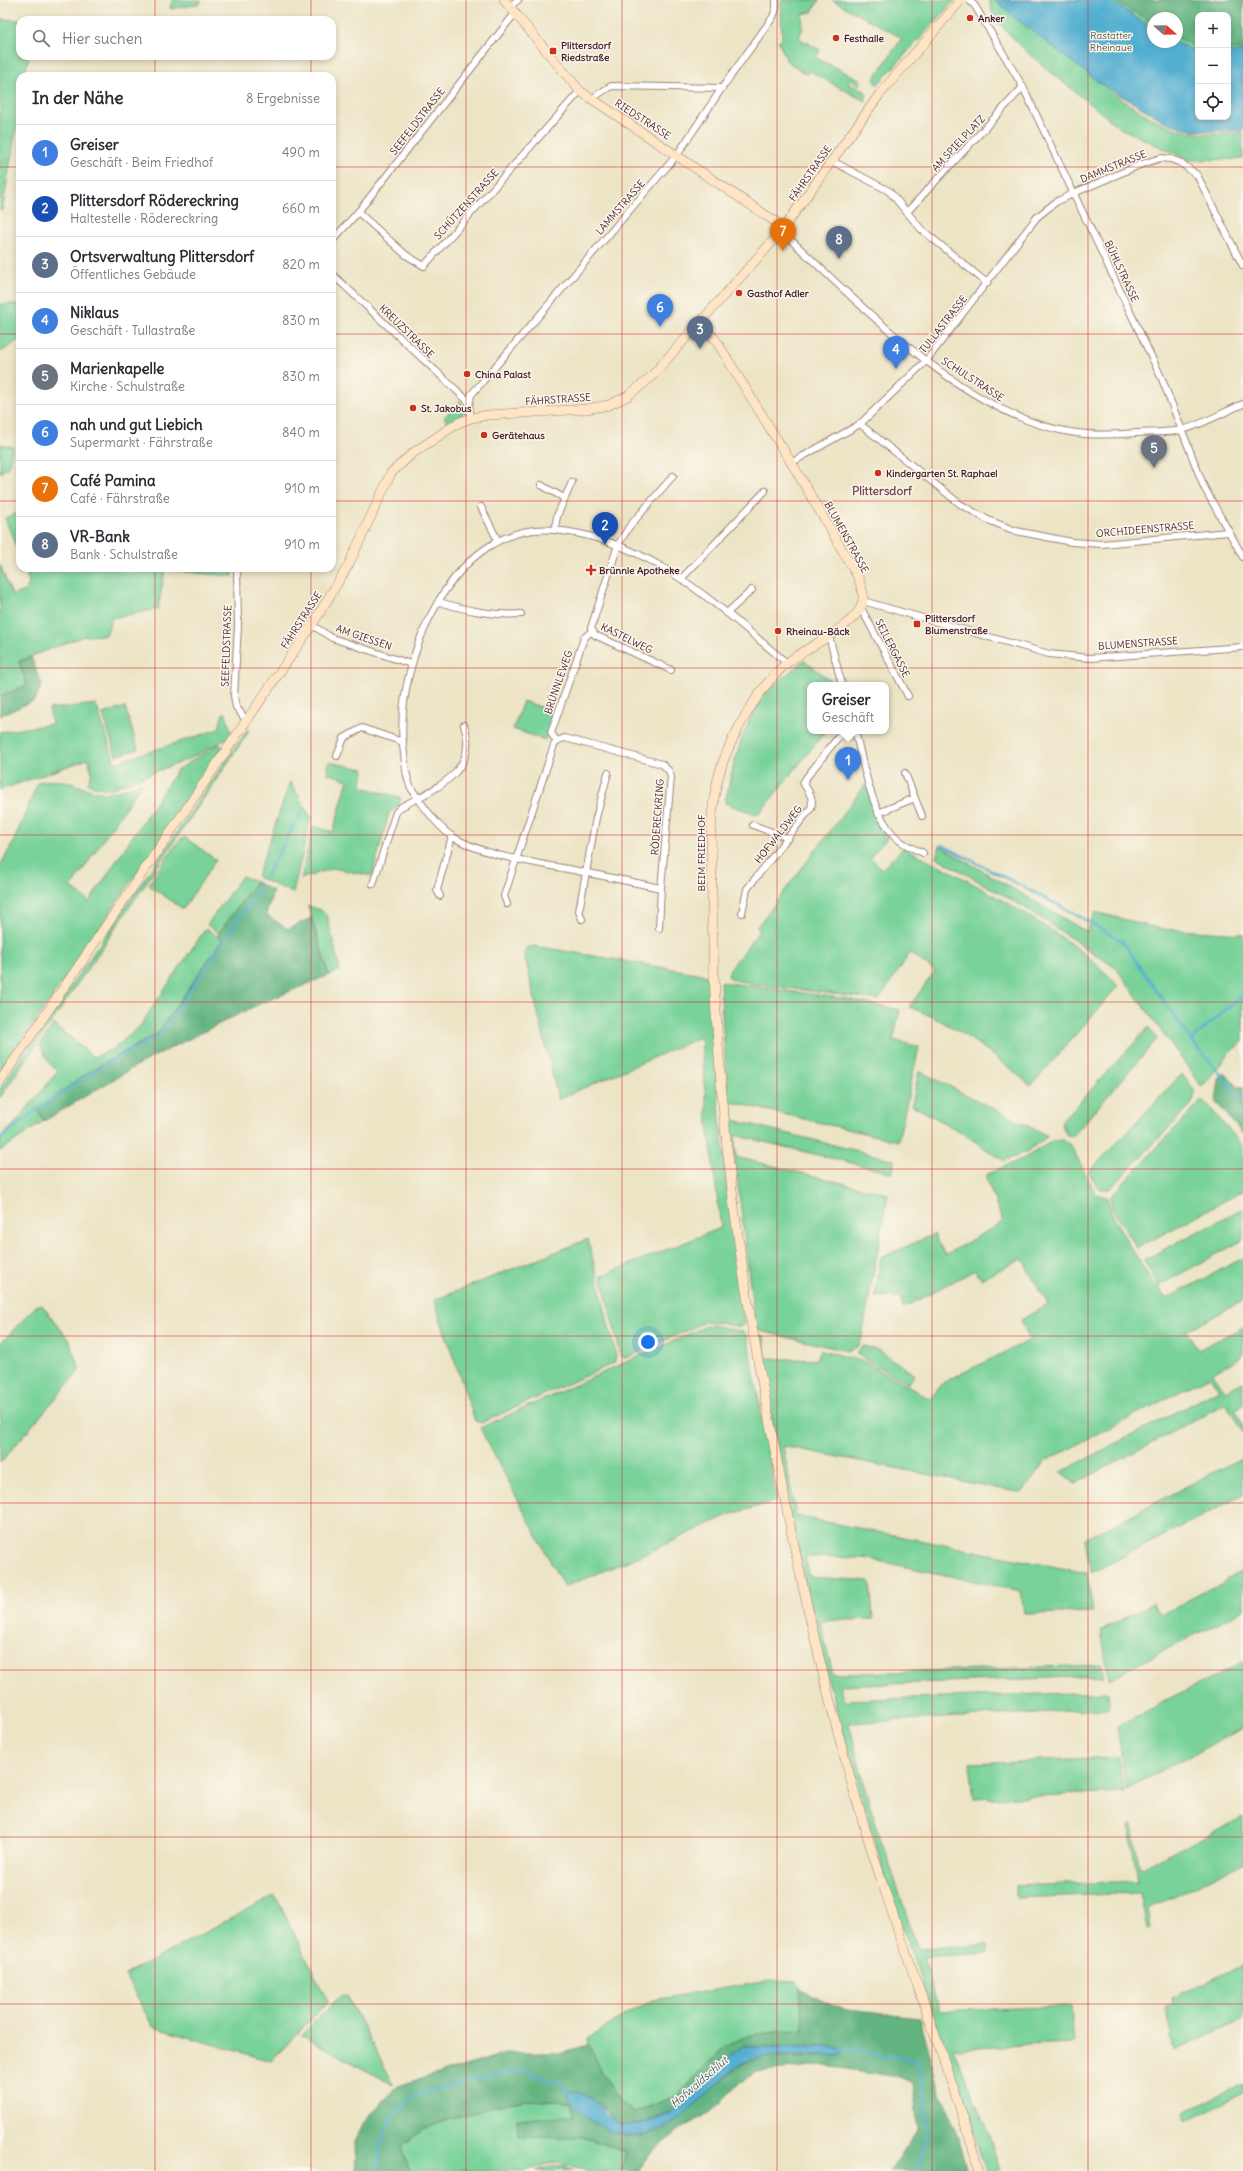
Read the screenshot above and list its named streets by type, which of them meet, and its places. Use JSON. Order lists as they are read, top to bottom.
{
  "streets": {
    "main road": [
      "RIEDSTRASSE",
      "FÄHRSTRASSE",
      "BLUMENSTRASSE",
      "BEIM FRIEDHOF"
    ],
    "street": [
      "SEEFELDSTRASSE",
      "AM SPIELPLATZ",
      "DAMMSTRASSE",
      "SCHÜTZENSTRASSE",
      "LAMMSTRASSE",
      "BÜHLSTRASSE",
      "TULLASTRASSE",
      "KREUZSTRASSE",
      "SCHULSTRASSE",
      "ORCHIDEENSTRASSE",
      "AM GIESSEN",
      "KASTELWEG",
      "SEILERGASSE",
      "BRÜNNLEWEG",
      "RÖDERECKRING",
      "HOFWALDWEG"
    ]
  },
  "crossings": [
    ["RIEDSTRASSE", "SEEFELDSTRASSE"],
    ["RIEDSTRASSE", "FÄHRSTRASSE"],
    ["RIEDSTRASSE", "SCHÜTZENSTRASSE"],
    ["RIEDSTRASSE", "LAMMSTRASSE"],
    ["RIEDSTRASSE", "SCHULSTRASSE"],
    ["SEEFELDSTRASSE", "FÄHRSTRASSE"],
    ["SEEFELDSTRASSE", "SCHÜTZENSTRASSE"],
    ["AM SPIELPLATZ", "BÜHLSTRASSE"],
    ["DAMMSTRASSE", "BÜHLSTRASSE"],
    ["DAMMSTRASSE", "TULLASTRASSE"],
    ["FÄHRSTRASSE", "SCHULSTRASSE"],
    ["FÄHRSTRASSE", "BLUMENSTRASSE"],
    ["FÄHRSTRASSE", "AM GIESSEN"],
    ["LAMMSTRASSE", "KREUZSTRASSE"],
    ["BÜHLSTRASSE", "TULLASTRASSE"],
    ["BÜHLSTRASSE", "SCHULSTRASSE"],
    ["BÜHLSTRASSE", "ORCHIDEENSTRASSE"],
    ["TULLASTRASSE", "SCHULSTRASSE"],
    ["TULLASTRASSE", "ORCHIDEENSTRASSE"],
    ["TULLASTRASSE", "BLUMENSTRASSE"],
    ["BLUMENSTRASSE", "SEILERGASSE"],
    ["BLUMENSTRASSE", "BEIM FRIEDHOF"],
    ["KASTELWEG", "BRÜNNLEWEG"],
    ["SEILERGASSE", "BEIM FRIEDHOF"],
    ["BRÜNNLEWEG", "RÖDERECKRING"]
  ],
  "districts": ["Plittersdorf"],
  "water": ["Hofwaldschlut"],
  "parks": ["Rastatter Rheinaue"],
  "places": {
    "other": [
      "Anker",
      "Festhalle",
      "Gasthof Adler",
      "China Palast",
      "St. Jakobus",
      "Gerätehaus",
      "Kindergarten St. Raphael",
      "Rheinau-Bäck"
    ],
    "transit": ["Plittersdorf Riedstraße", "Plittersdorf Blumenstraße"],
    "health": ["Brünnle Apotheke"]
  },
  "north": "right",
  "page": {
    "map_buttons": ["+", "−"],
    "search": "Hier suchen",
    "heading": ["In der Nähe", "8 Ergebnisse"],
    "list": [
      {
        "mark": "1",
        "name": "Greiser",
        "note": "Geschäft · Beim Friedhof",
        "value": "490 m"
      },
      {
        "mark": "2",
        "name": "Plittersdorf Rödereckring",
        "note": "Haltestelle · Rödereckring",
        "value": "660 m"
      },
      {
        "mark": "3",
        "name": "Ortsverwaltung Plittersdorf",
        "note": "Öffentliches Gebäude",
        "value": "820 m"
      },
      {
        "mark": "4",
        "name": "Niklaus",
        "note": "Geschäft · Tullastraße",
        "value": "830 m"
      },
      {
        "mark": "5",
        "name": "Marienkapelle",
        "note": "Kirche · Schulstraße",
        "value": "830 m"
      },
      {
        "mark": "6",
        "name": "nah und gut Liebich",
        "note": "Supermarkt · Fährstraße",
        "value": "840 m"
      },
      {
        "mark": "7",
        "name": "Café Pamina",
        "note": "Café · Fährstraße",
        "value": "910 m"
      },
      {
        "mark": "8",
        "name": "VR-Bank",
        "note": "Bank · Schulstraße",
        "value": "910 m"
      }
    ],
    "pins": [
      "7",
      "8",
      "6",
      "3",
      "4",
      "5",
      "2",
      "1"
    ],
    "popup": ["Greiser", "Geschäft"]
  }
}
